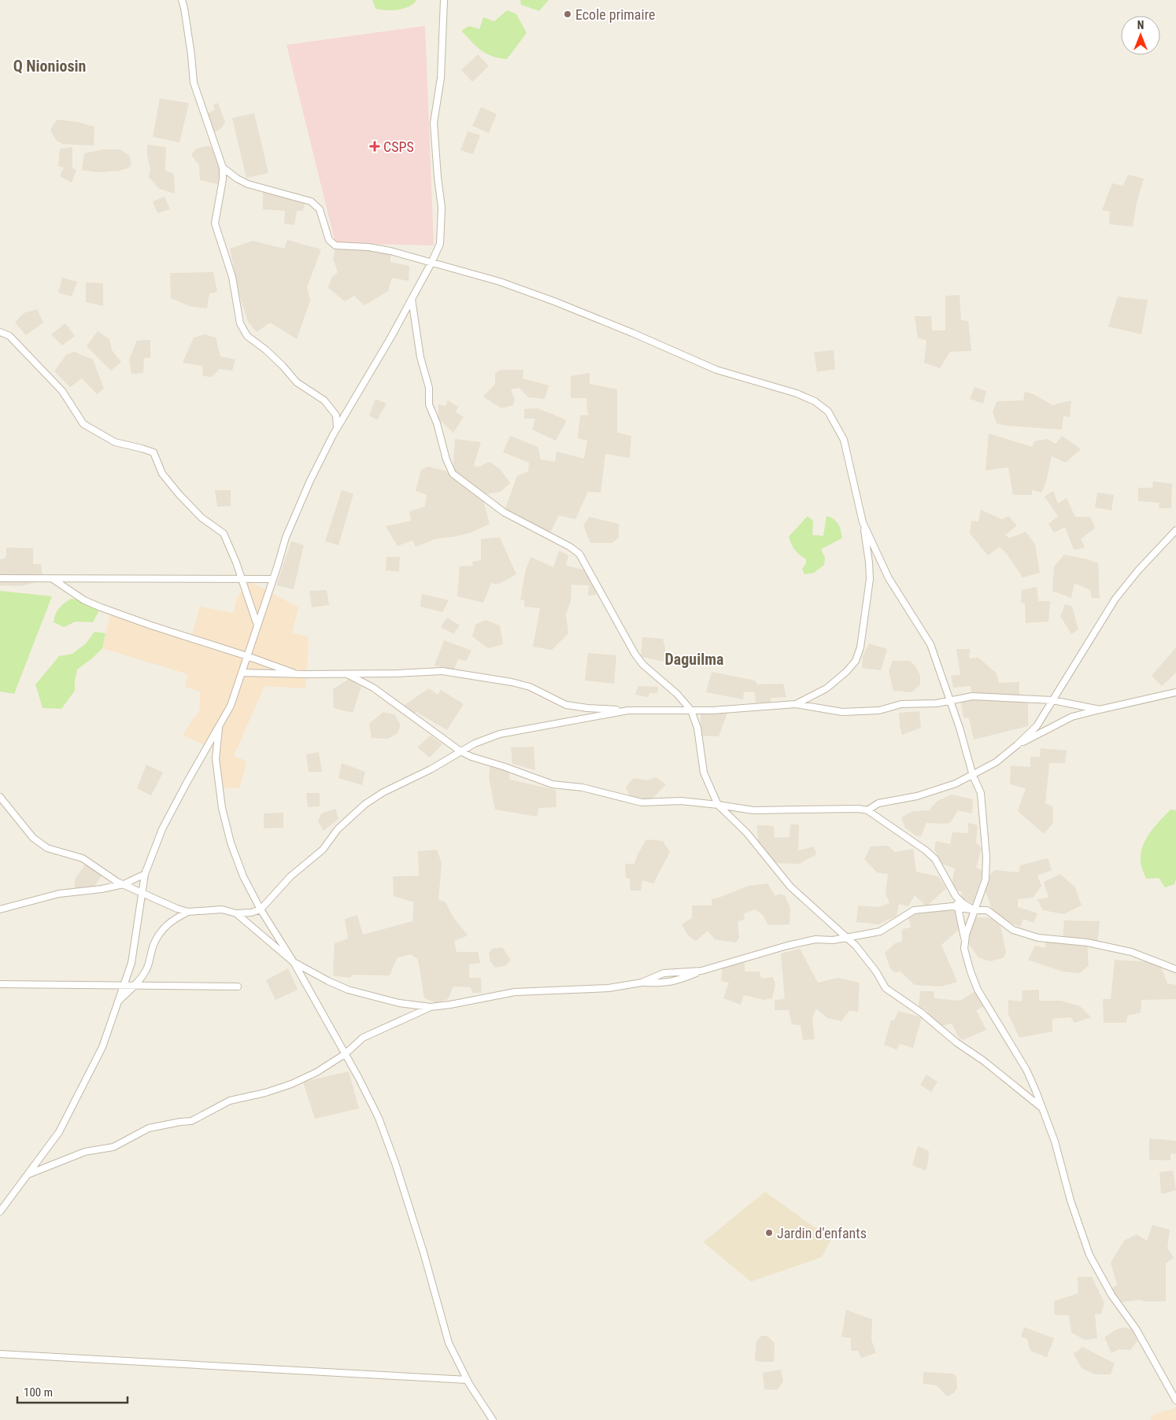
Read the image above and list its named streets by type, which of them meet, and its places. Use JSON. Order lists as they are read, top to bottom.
{
  "districts": ["Q Nioniosin", "Daguilma"],
  "places": {
    "other": ["Ecole primaire", "Jardin d'enfants"],
    "health": ["CSPS"]
  },
  "scale_bar": "100 m",
  "north": "top"
}
